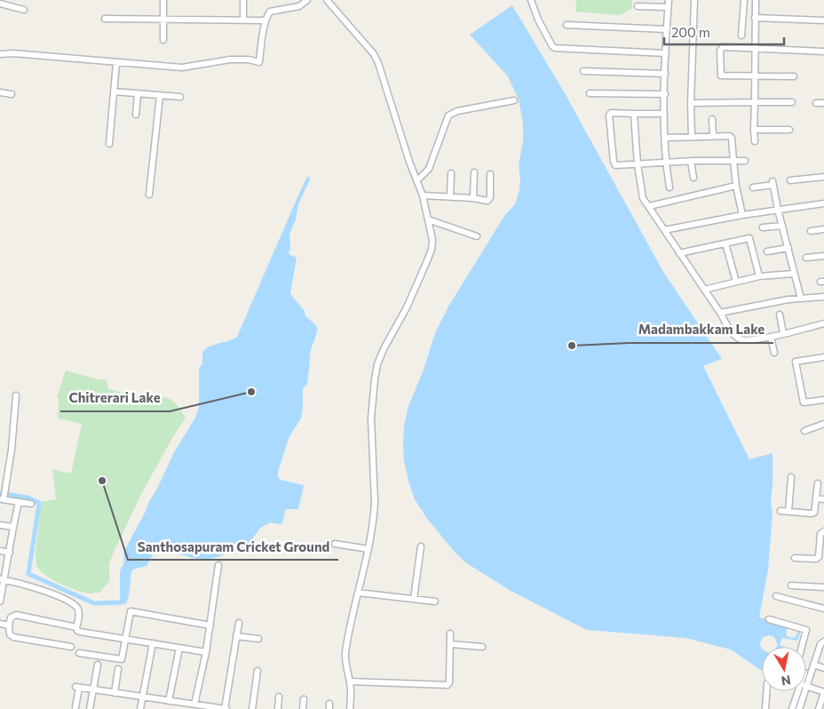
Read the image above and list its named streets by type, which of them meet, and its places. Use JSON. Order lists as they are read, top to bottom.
{
  "places": ["Madambakkam Lake", "Chitrerari Lake", "Santhosapuram Cricket Ground"],
  "scale_bar": "200 m",
  "north": "bottom"
}
